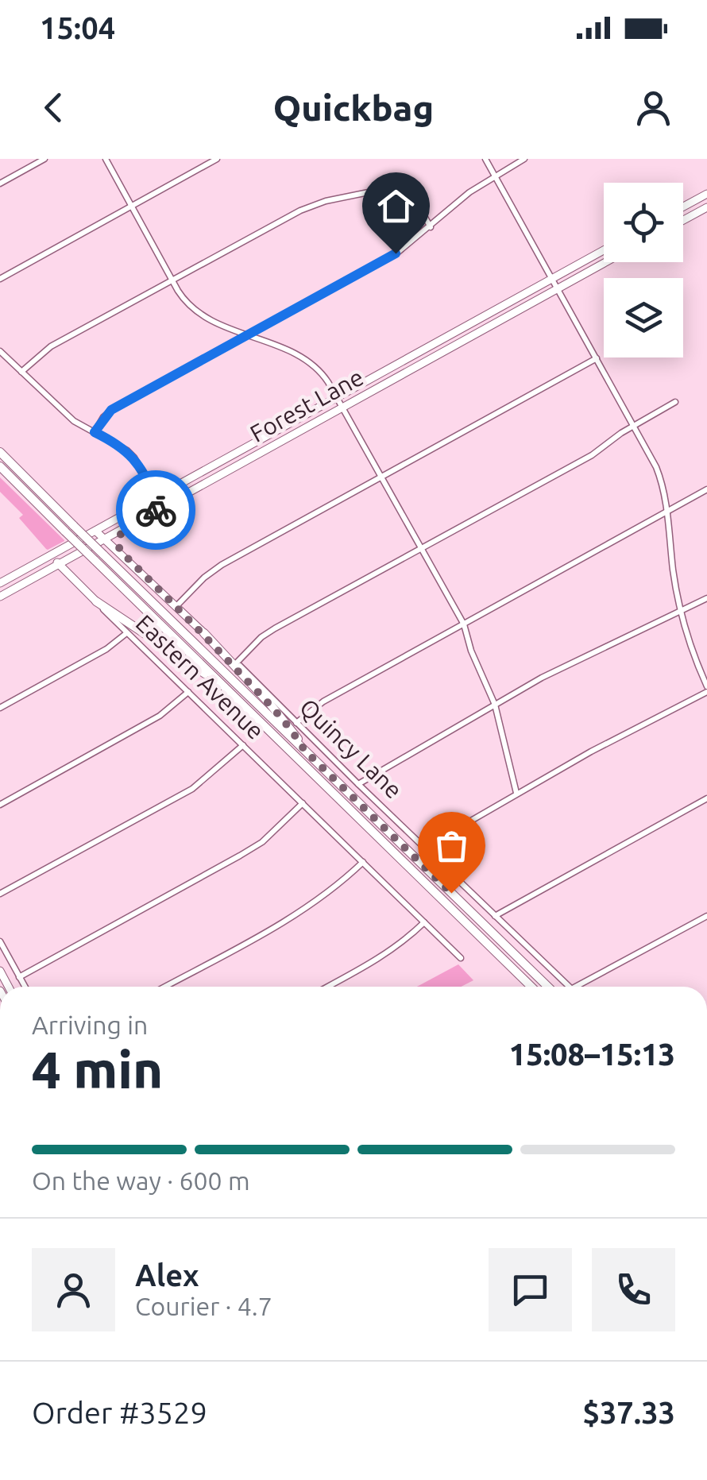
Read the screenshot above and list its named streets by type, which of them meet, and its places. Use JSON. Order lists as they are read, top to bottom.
{
  "streets": {
    "main road": ["Forest Lane", "Eastern Avenue", "Quincy Lane"]
  },
  "crossings": [
    ["Forest Lane", "Eastern Avenue"],
    ["Forest Lane", "Quincy Lane"]
  ],
  "page": {
    "status": "15:04",
    "header": "Quickbag",
    "heading": ["4 min", "Arriving in", "15:08–15:13"],
    "panel": [
      "Alex",
      "Courier · 4.7",
      "Order #3529",
      "$37.33"
    ],
    "bar": "On the way · 600 m"
  }
}
